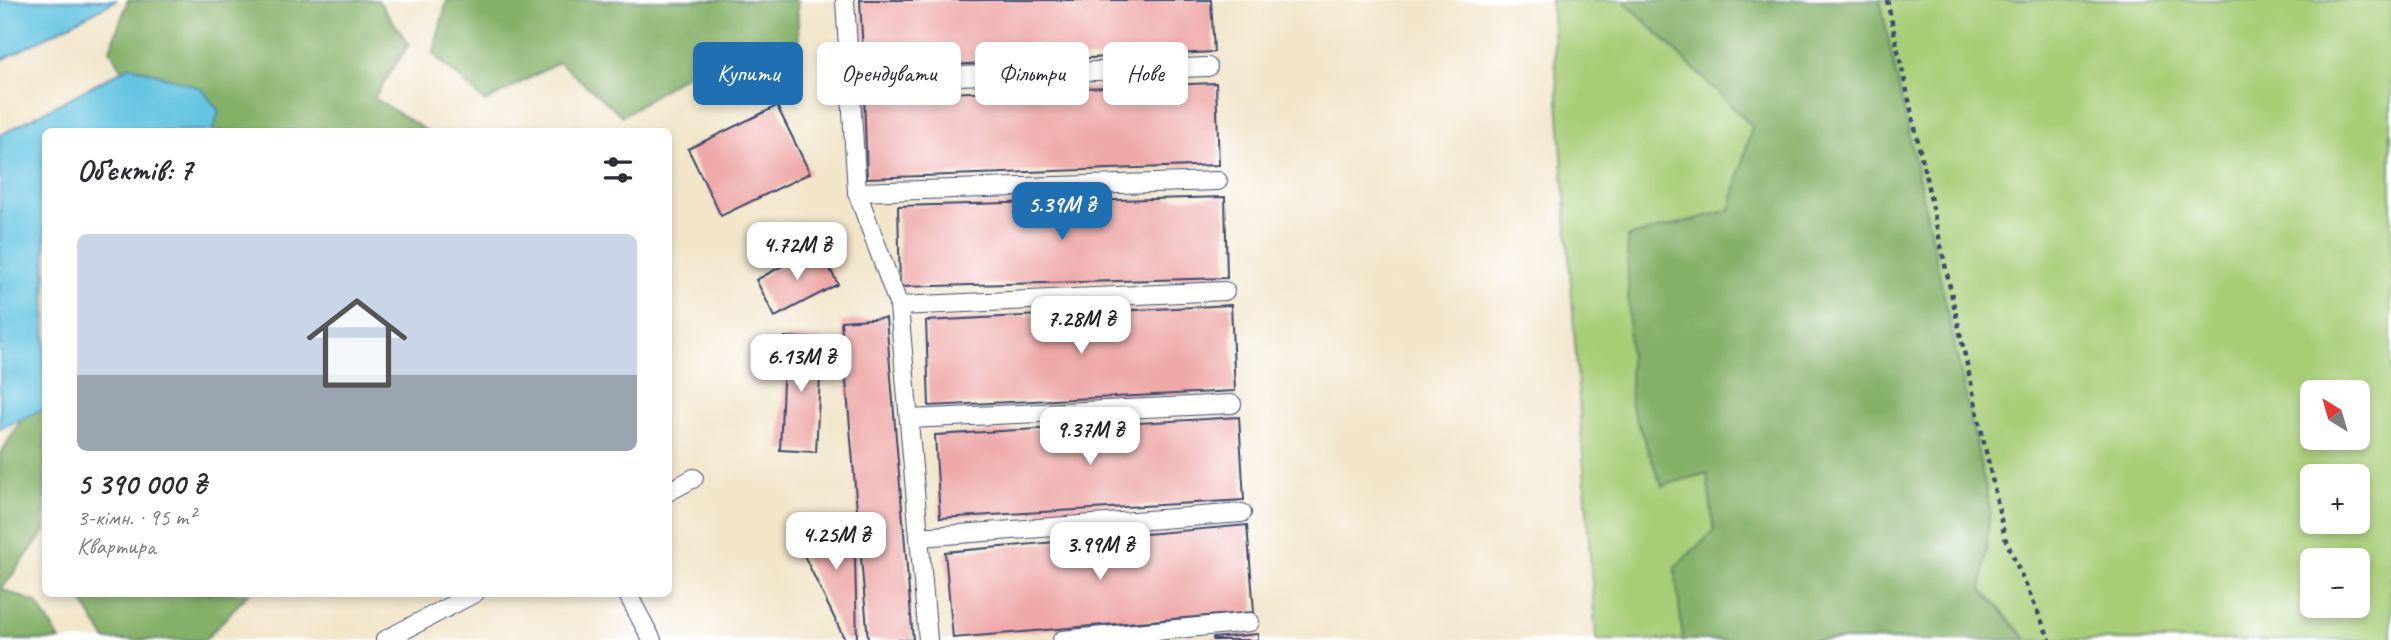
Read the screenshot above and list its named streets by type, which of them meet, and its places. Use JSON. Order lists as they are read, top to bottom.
{
  "north": "top left",
  "page": {
    "chip": [
      "Купити",
      "Орендувати",
      "Фільтри",
      "Нове"
    ],
    "heading": "Об’єктів: 7",
    "price": [
      "5.39M ₴",
      "4.72M ₴",
      "7.28M ₴",
      "6.13M ₴",
      "9.37M ₴",
      "4.25M ₴",
      "3.99M ₴"
    ],
    "list": [
      {
        "name": "5 390 000 ₴",
        "note": "3-кімн. · 95 m² · Квартира"
      }
    ],
    "map_buttons": ["+", "−"]
  }
}
